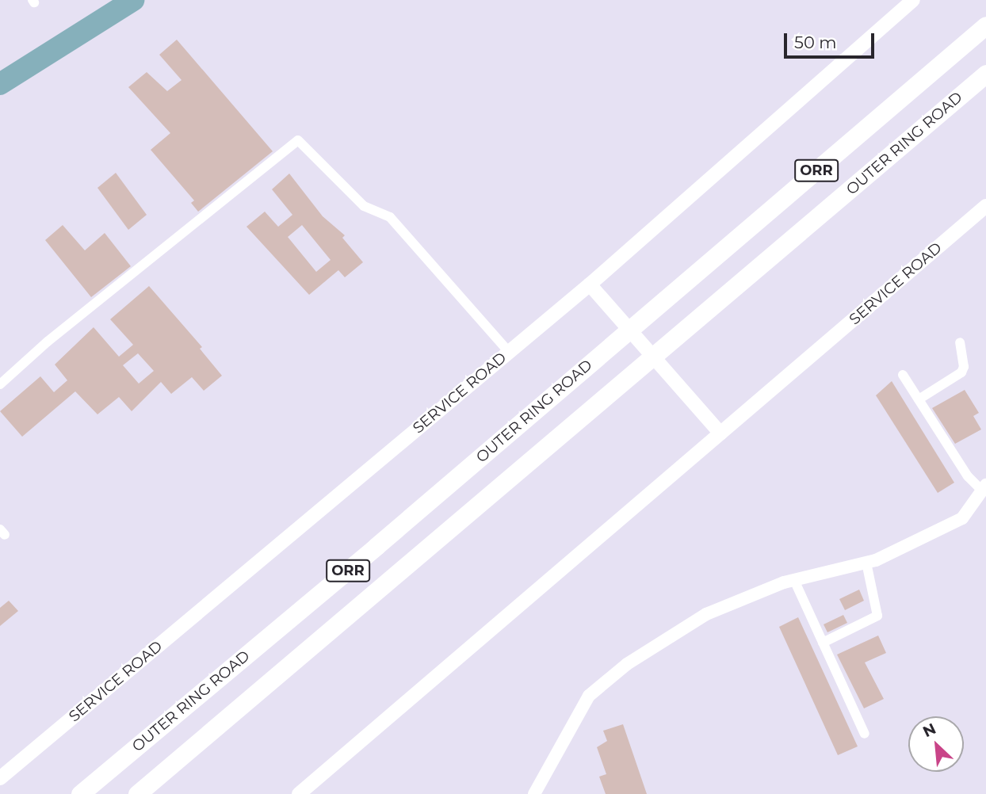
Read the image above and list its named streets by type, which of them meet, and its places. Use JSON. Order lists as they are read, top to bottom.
{
  "streets": {
    "highway": ["OUTER RING ROAD", "ORR"],
    "main road": ["SERVICE ROAD"]
  },
  "scale_bar": "50 m",
  "north": "top left"
}
